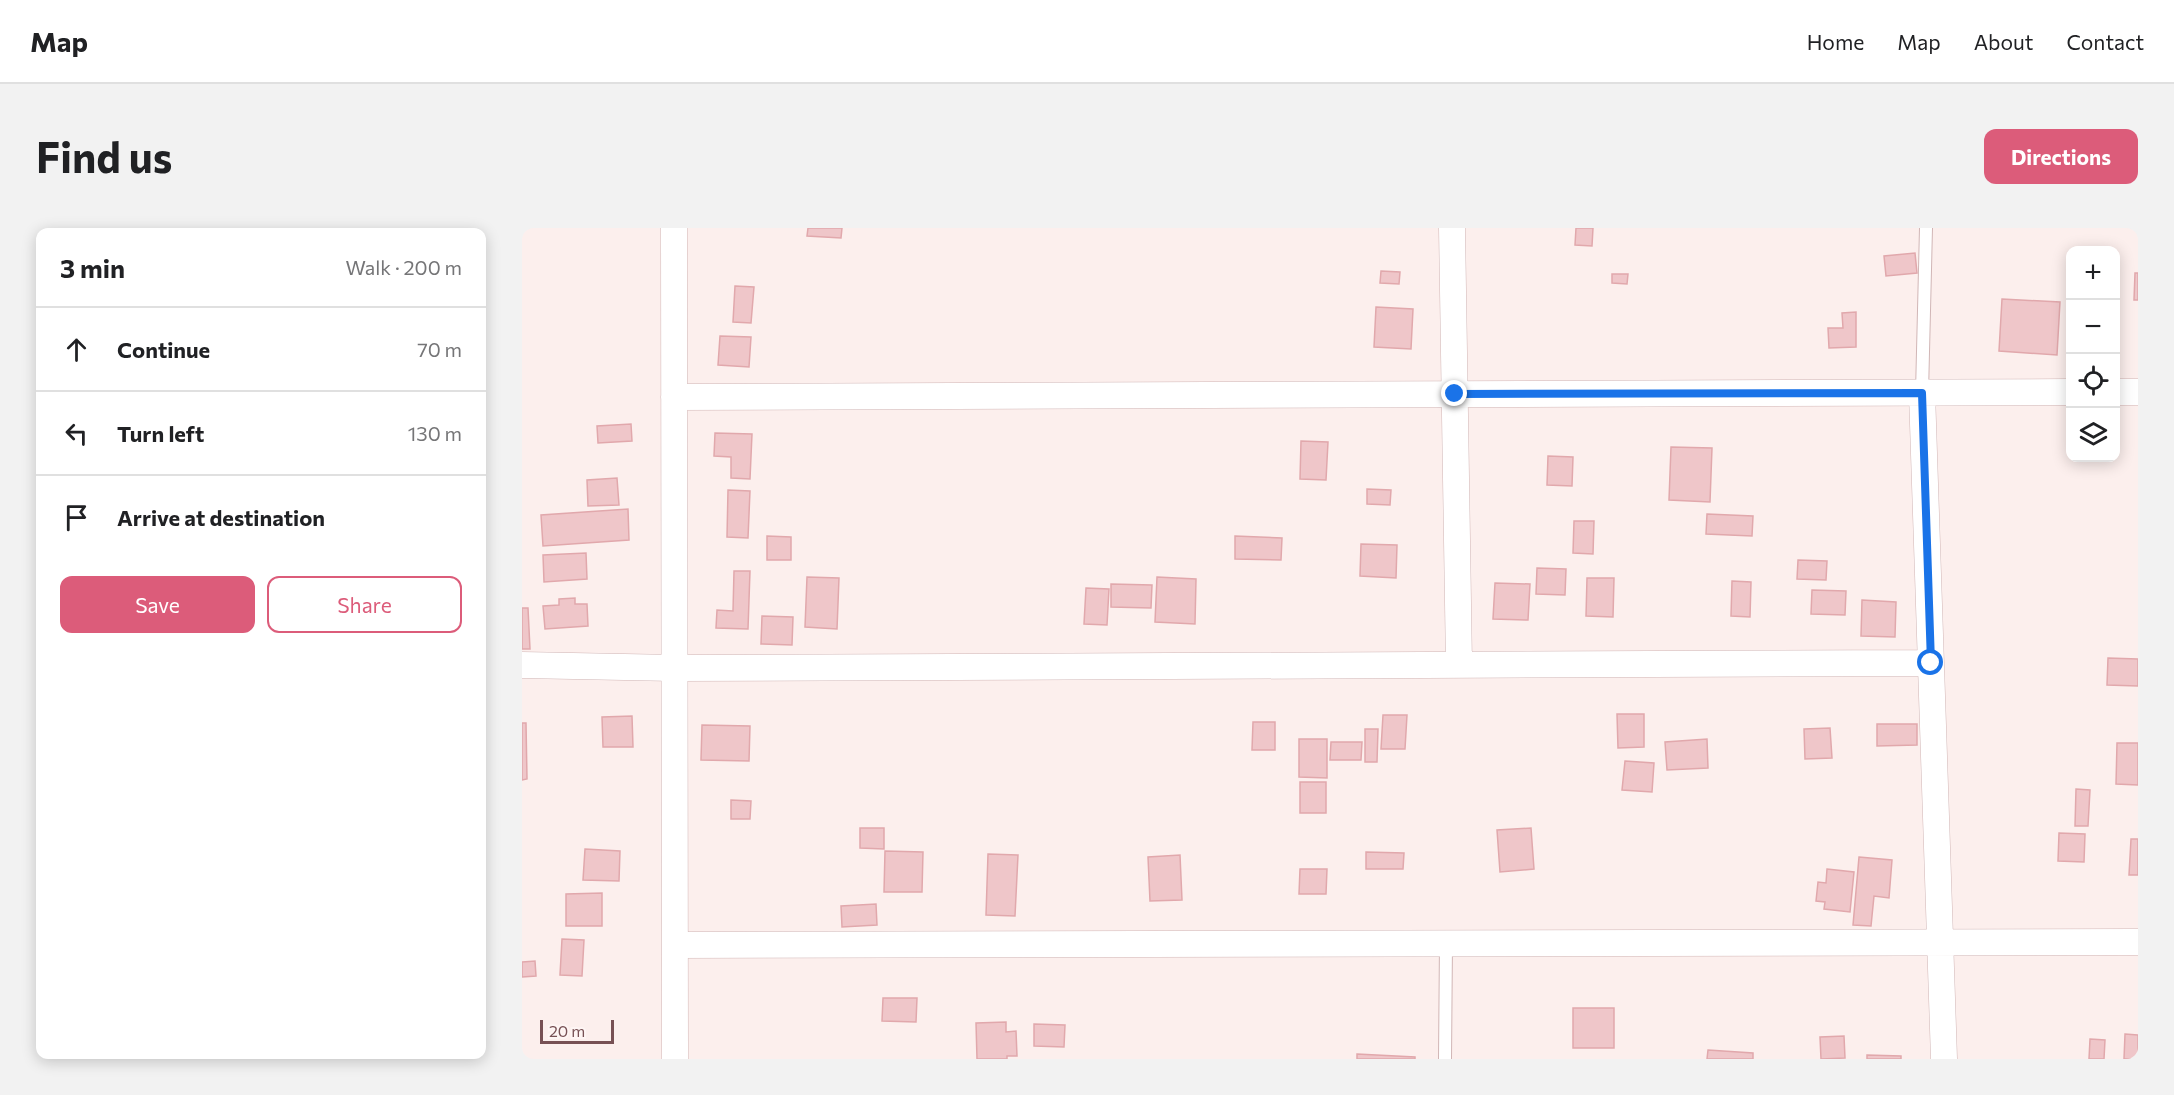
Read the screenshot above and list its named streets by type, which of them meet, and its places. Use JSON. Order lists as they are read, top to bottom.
{
  "scale_bar": "20 m",
  "page": {
    "header": "Map",
    "nav": [
      "Home",
      "Map",
      "About",
      "Contact"
    ],
    "buttons": [
      "Directions",
      ["Save", "Share"]
    ],
    "title": "Find us",
    "heading": ["3 min", "Walk · 200 m"],
    "map_buttons": ["+", "−"],
    "list": [
      ["Continue", "70 m"],
      ["Turn left", "130 m"],
      "Arrive at destination"
    ],
    "scale": "20 m"
  }
}
